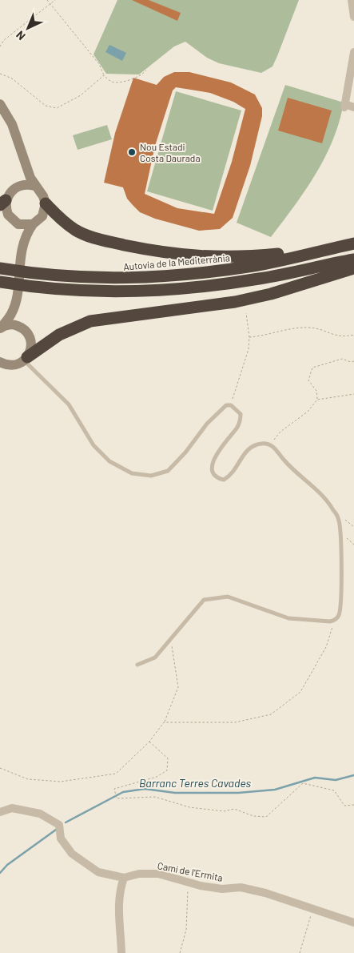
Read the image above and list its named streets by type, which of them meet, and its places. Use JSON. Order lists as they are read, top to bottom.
{
  "streets": {
    "highway": ["Autovia de la Mediterrània"],
    "street": ["Camí de l'Ermita"]
  },
  "water": ["Barranc Terres Cavades"],
  "places": ["Nou Estadi Costa Daurada"],
  "north": "bottom left"
}
